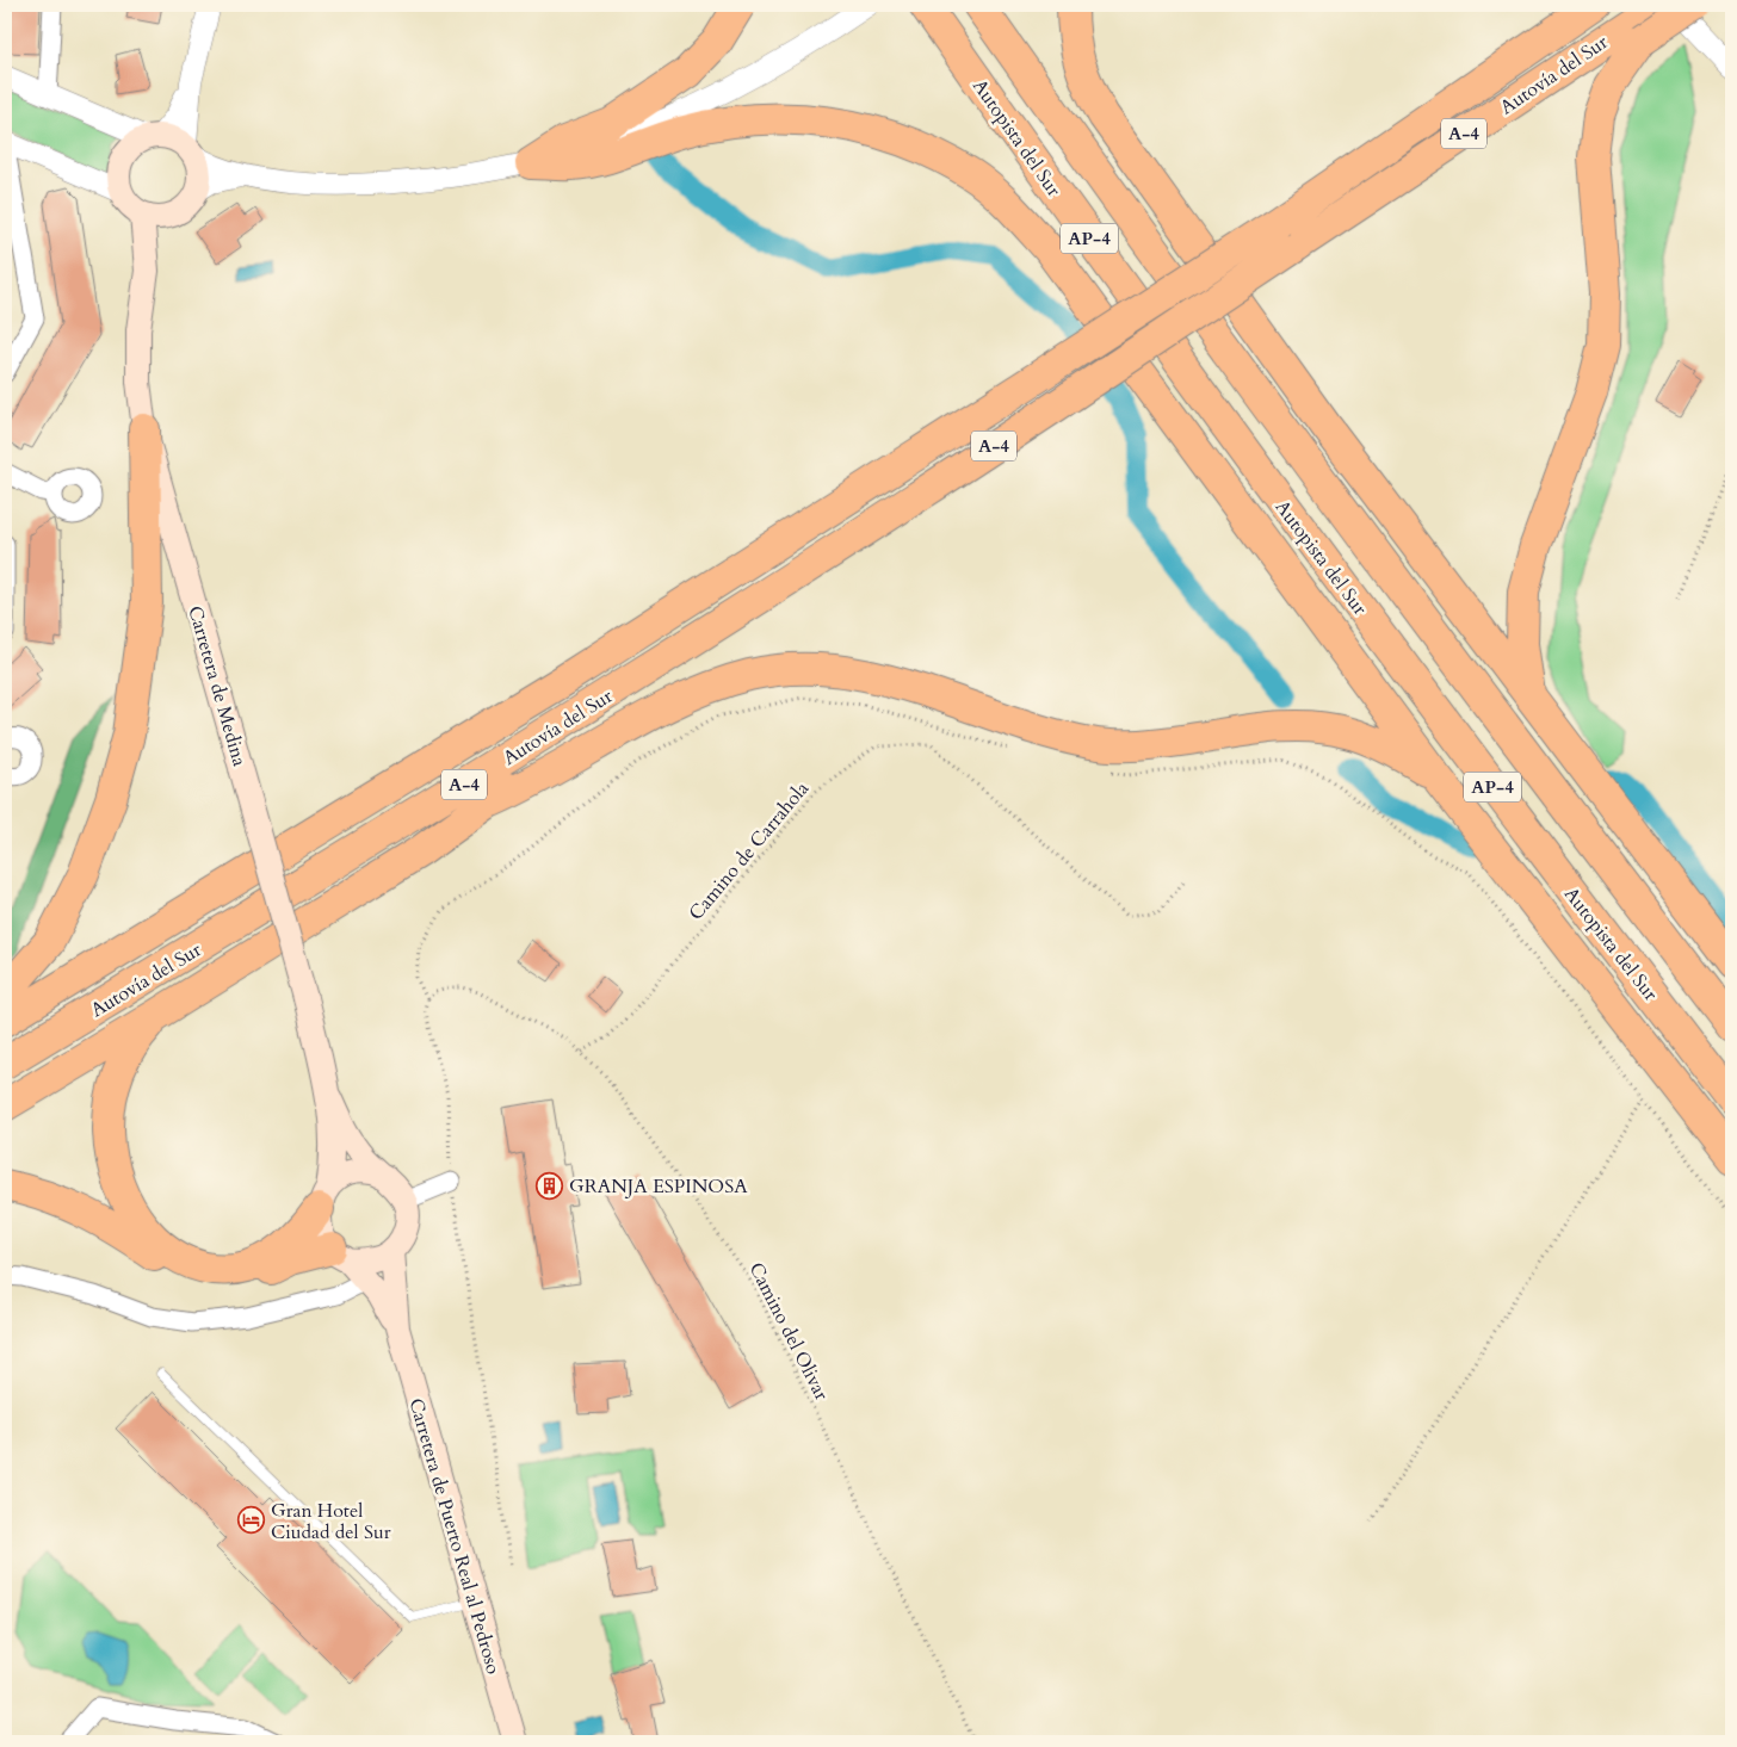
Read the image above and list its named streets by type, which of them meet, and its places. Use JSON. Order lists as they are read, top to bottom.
{
  "streets": {
    "highway": [
      "Autovía del Sur",
      "A-4",
      "Autopista del Sur",
      "AP-4"
    ],
    "main road": ["Carretera de Medina", "Carretera de Puerto Real al Pedroso"],
    "path": ["Camino de Carrahola", "Camino del Olivar"]
  },
  "crossings": [
    ["Autovía del Sur", "A-4"],
    ["Camino de Carrahola", "Camino del Olivar"]
  ],
  "places": {
    "building": ["GRANJA ESPINOSA"],
    "hotel": ["Gran Hotel Ciudad del Sur"]
  }
}
